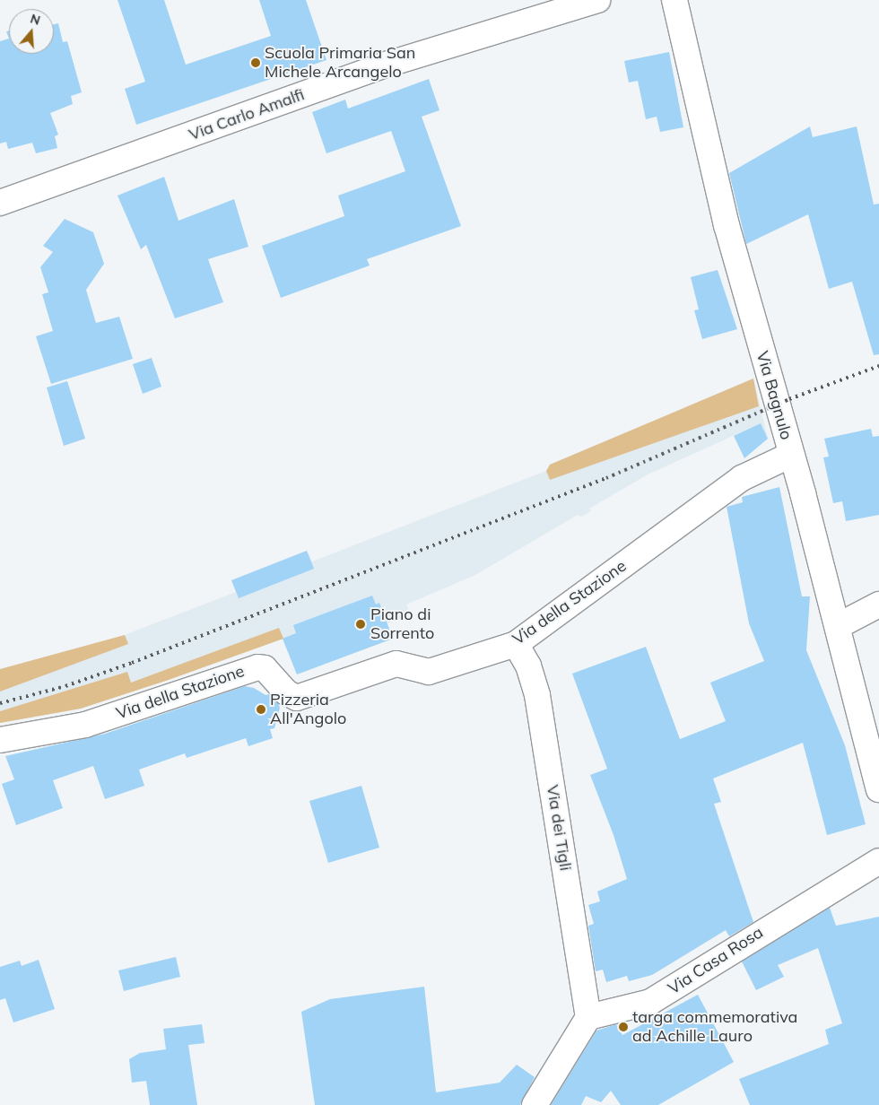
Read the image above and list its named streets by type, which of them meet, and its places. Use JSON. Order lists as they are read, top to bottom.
{
  "streets": {
    "street": [
      "Via Carlo Amalfi",
      "Via Bagnulo",
      "Via della Stazione",
      "Via dei Tigli",
      "Via Casa Rosa"
    ]
  },
  "crossings": [
    ["Via Bagnulo", "Via della Stazione"],
    ["Via della Stazione", "Via dei Tigli"],
    ["Via dei Tigli", "Via Casa Rosa"]
  ],
  "places": [
    "Scuola Primaria San Michele Arcangelo",
    "Piano di Sorrento",
    "Pizzeria All'Angolo",
    "targa commemorativa ad Achille Lauro"
  ],
  "north": "top"
}
